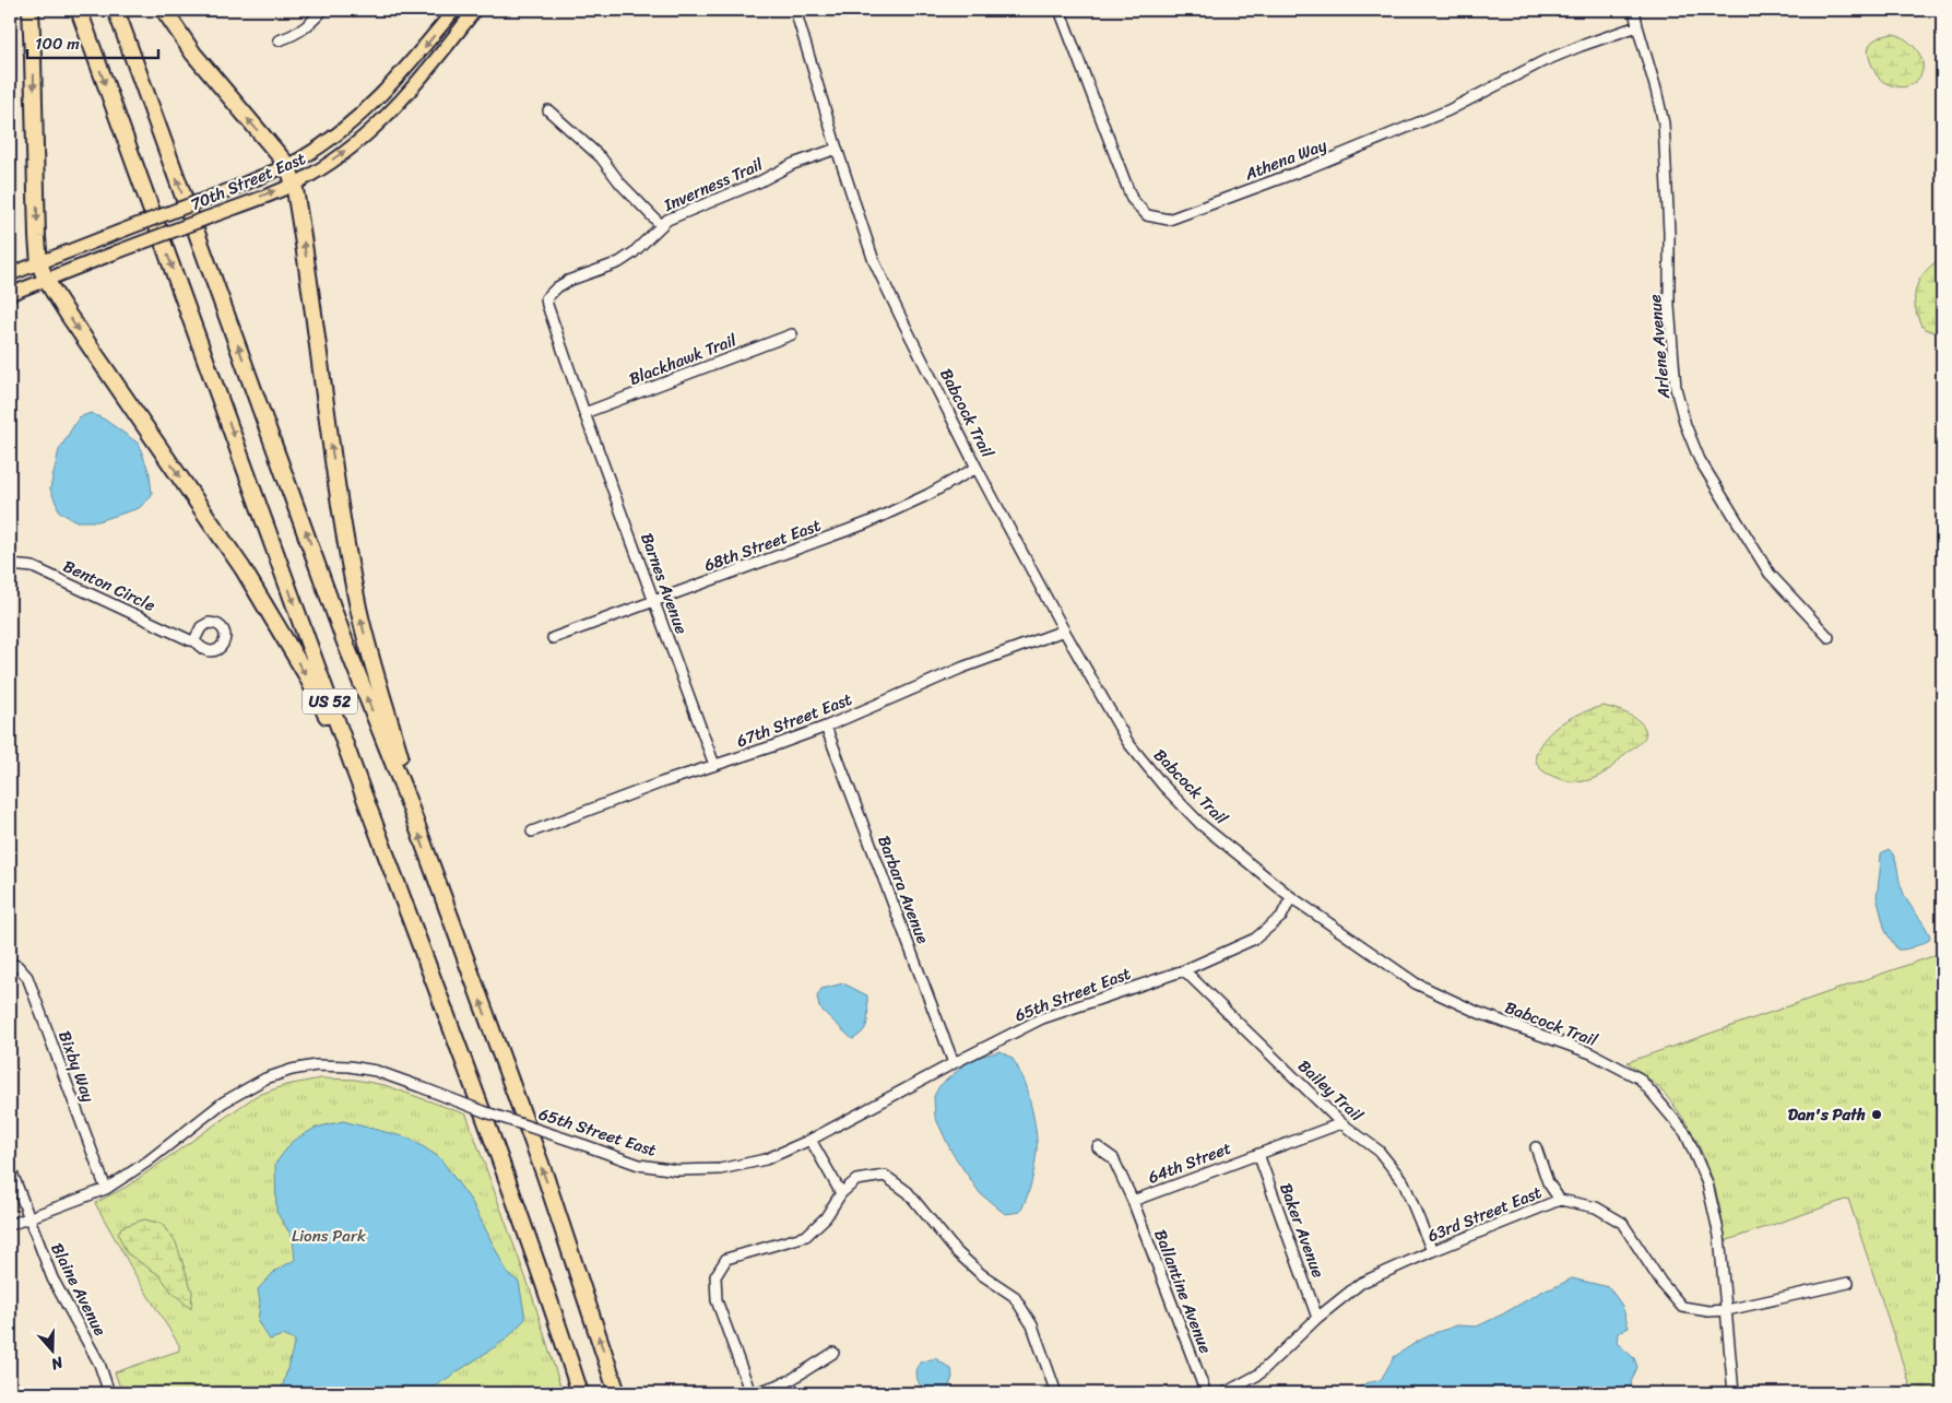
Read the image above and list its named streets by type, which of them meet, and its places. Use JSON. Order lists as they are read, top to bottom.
{
  "streets": {
    "highway": ["US 52"],
    "main road": ["70th Street East"],
    "street": [
      "Athena Way",
      "Inverness Trail",
      "Arlene Avenue",
      "Blackhawk Trail",
      "Babcock Trail",
      "68th Street East",
      "Barnes Avenue",
      "Benton Circle",
      "67th Street East",
      "Barbara Avenue",
      "65th Street East",
      "Bixby Way",
      "Bailey Trail",
      "64th Street",
      "63rd Street East",
      "Baker Avenue",
      "Blaine Avenue",
      "Ballantine Avenue"
    ]
  },
  "crossings": [
    ["Athena Way", "Arlene Avenue"],
    ["Inverness Trail", "Blackhawk Trail"],
    ["Inverness Trail", "Babcock Trail"],
    ["Inverness Trail", "Barnes Avenue"],
    ["Blackhawk Trail", "Barnes Avenue"],
    ["Babcock Trail", "68th Street East"],
    ["Babcock Trail", "67th Street East"],
    ["Babcock Trail", "65th Street East"],
    ["Babcock Trail", "63rd Street East"],
    ["68th Street East", "Barnes Avenue"],
    ["Barnes Avenue", "67th Street East"],
    ["67th Street East", "Barbara Avenue"],
    ["Barbara Avenue", "65th Street East"],
    ["65th Street East", "Bixby Way"],
    ["65th Street East", "Bailey Trail"],
    ["65th Street East", "Blaine Avenue"],
    ["Bailey Trail", "64th Street"],
    ["Bailey Trail", "63rd Street East"],
    ["64th Street", "Baker Avenue"],
    ["64th Street", "Ballantine Avenue"],
    ["63rd Street East", "Baker Avenue"]
  ],
  "parks": ["Lions Park"],
  "places": ["Dan's Path"],
  "scale_bar": "100 m",
  "north": "bottom"
}
